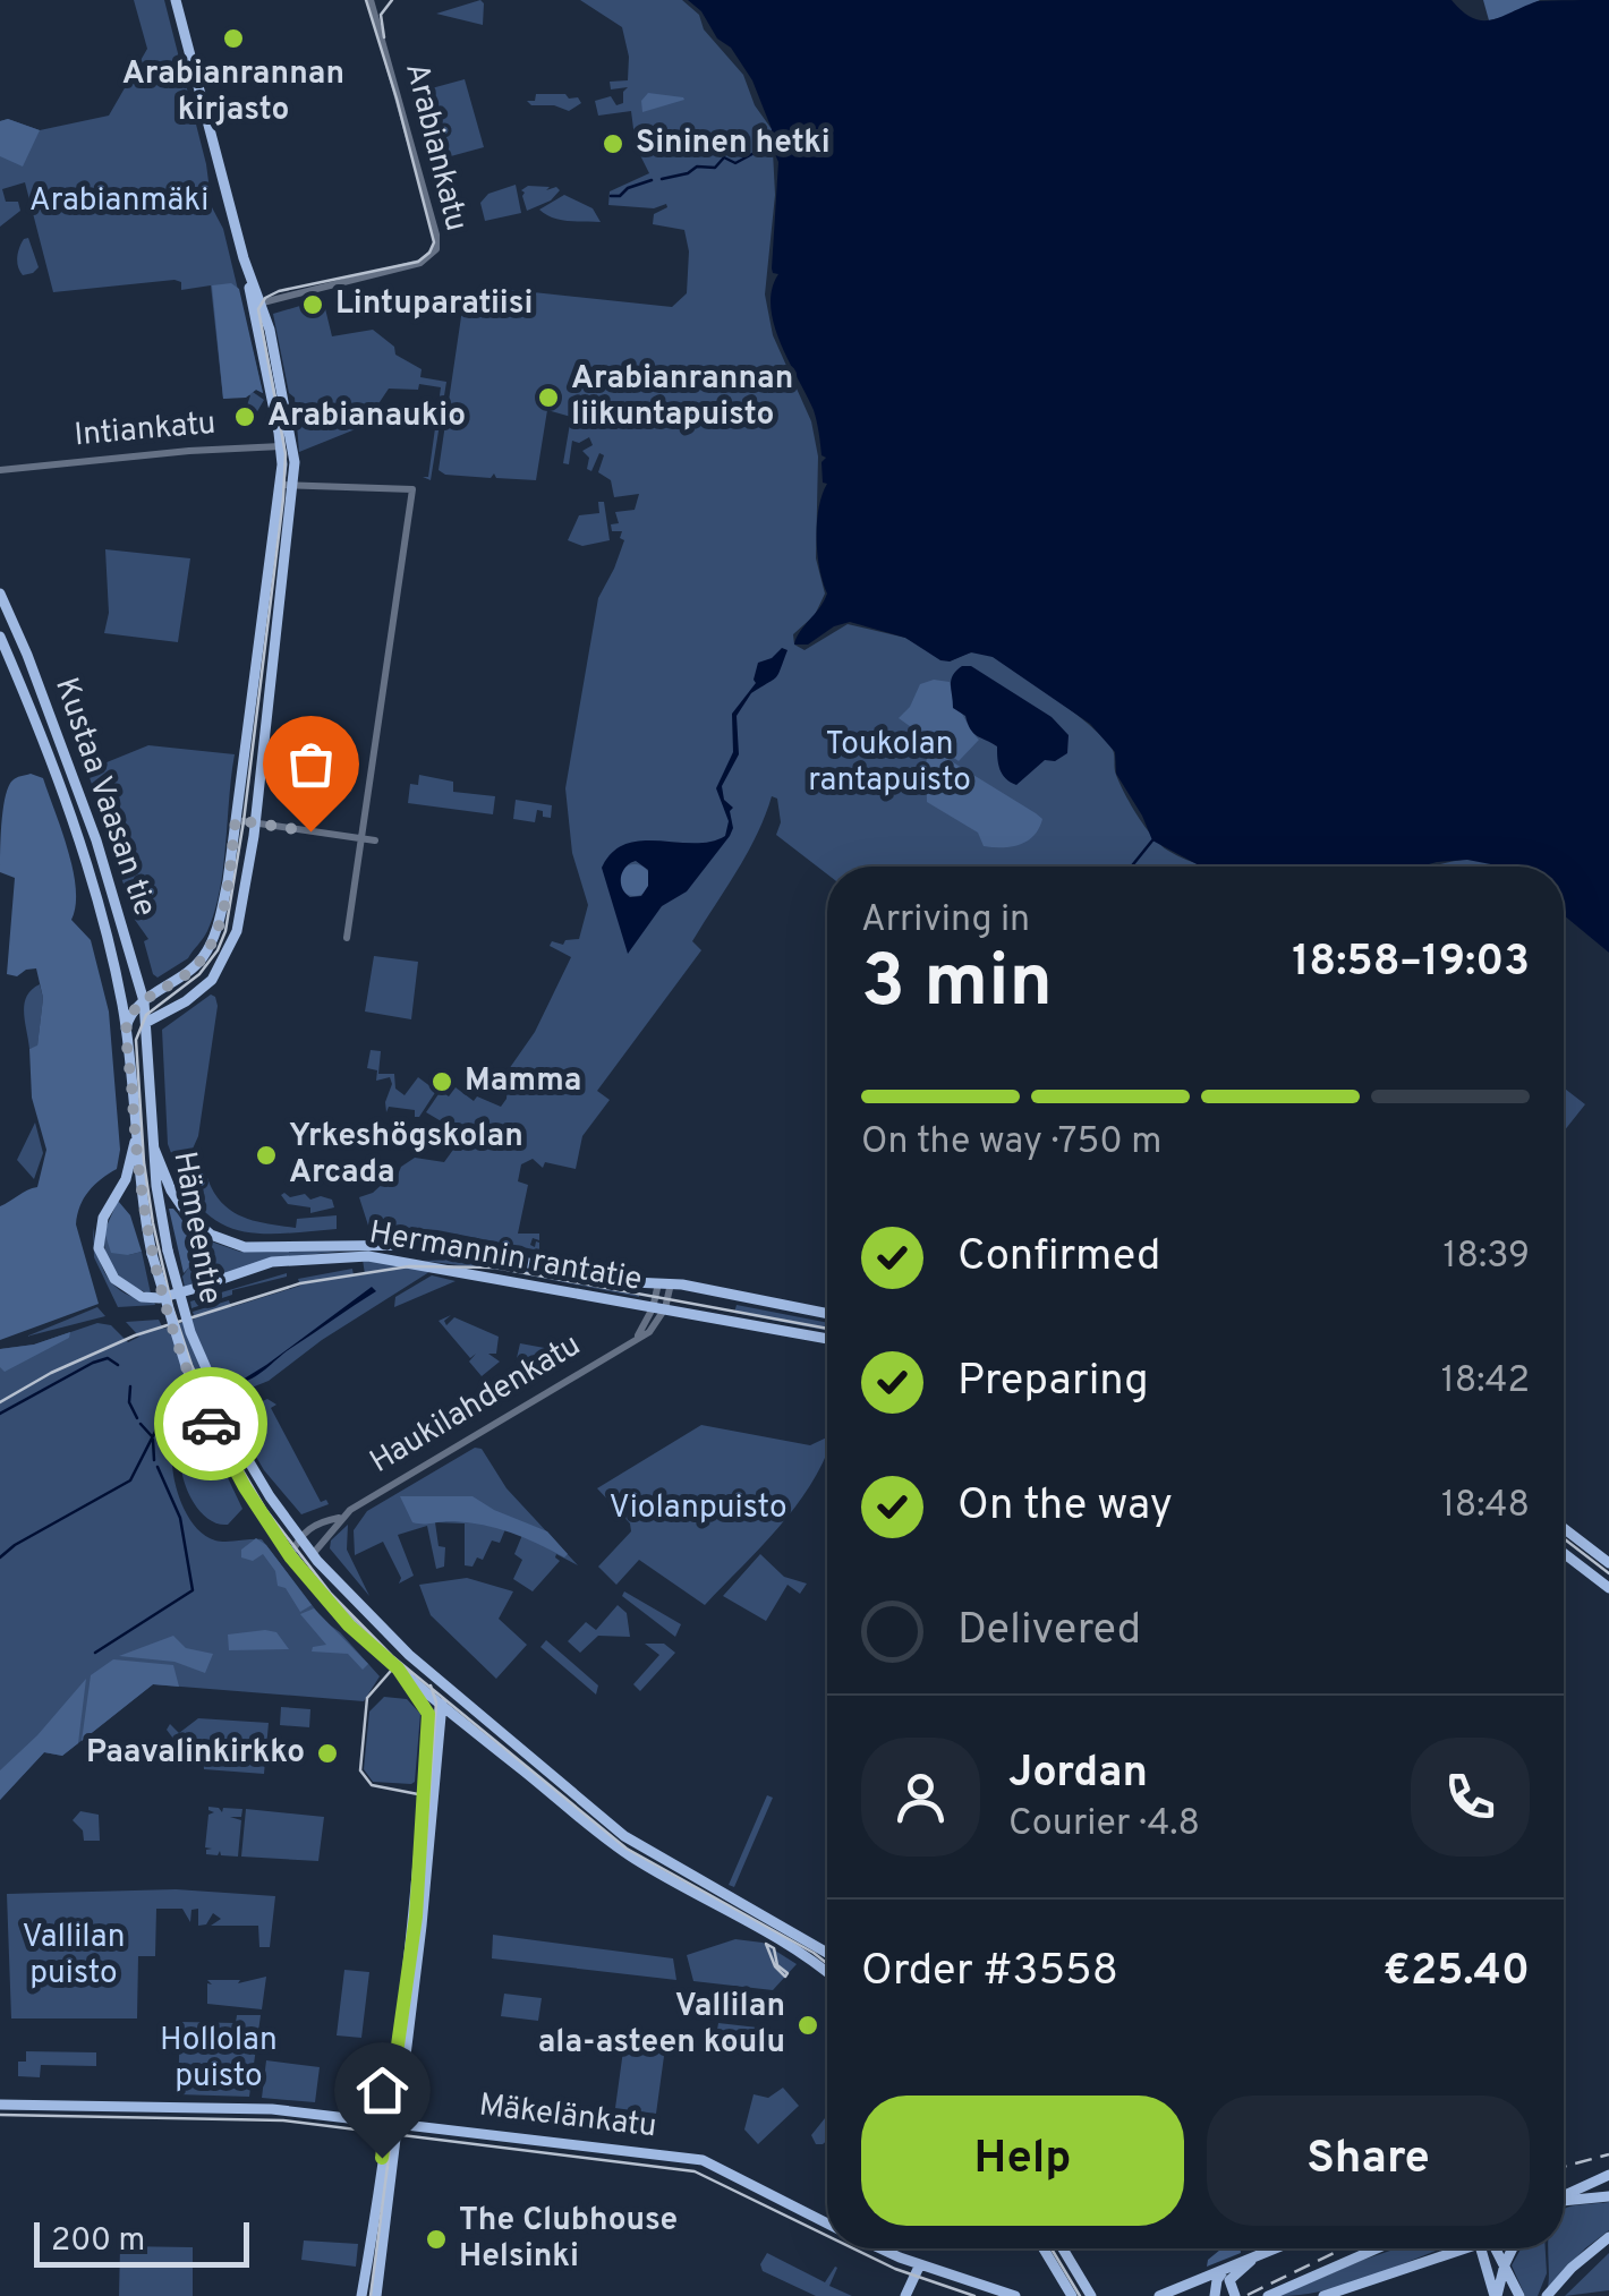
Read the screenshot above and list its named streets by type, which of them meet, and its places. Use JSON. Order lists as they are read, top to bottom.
{
  "streets": {
    "main road": [
      "Kustaa Vaasan tie",
      "Hämeentie",
      "Hermannin rantatie",
      "Mäkelänkatu"
    ],
    "street": ["Arabiankatu", "Intiankatu", "Haukilahdenkatu"]
  },
  "crossings": [
    ["Kustaa Vaasan tie", "Hämeentie"],
    ["Hämeentie", "Hermannin rantatie"],
    ["Hämeentie", "Haukilahdenkatu"],
    ["Hermannin rantatie", "Haukilahdenkatu"]
  ],
  "parks": [
    "Arabianmäki",
    "Toukolan rantapuisto",
    "Violanpuisto",
    "Vallilan puisto",
    "Hollolan puisto"
  ],
  "places": [
    "Arabianrannan kirjasto",
    "Sininen hetki",
    "Lintuparatiisi",
    "Arabianrannan liikuntapuisto",
    "Arabianaukio",
    "Mamma",
    "Yrkeshögskolan Arcada",
    "Paavalinkirkko",
    "Vallilan ala-asteen koulu",
    "The Clubhouse Helsinki"
  ],
  "scale_bar": "200 m",
  "page": {
    "heading": ["3 min", "Arriving in", "18:58–19:03"],
    "panel": [
      "Jordan",
      "Courier · 4.8",
      "Order #3558",
      "€25.40"
    ],
    "bar": "On the way · 750 m",
    "list": [
      ["Confirmed", "18:39"],
      ["Preparing", "18:42"],
      ["On the way", "18:48"],
      "Delivered"
    ],
    "buttons": ["Help", "Share"],
    "scale": "200 m"
  }
}
